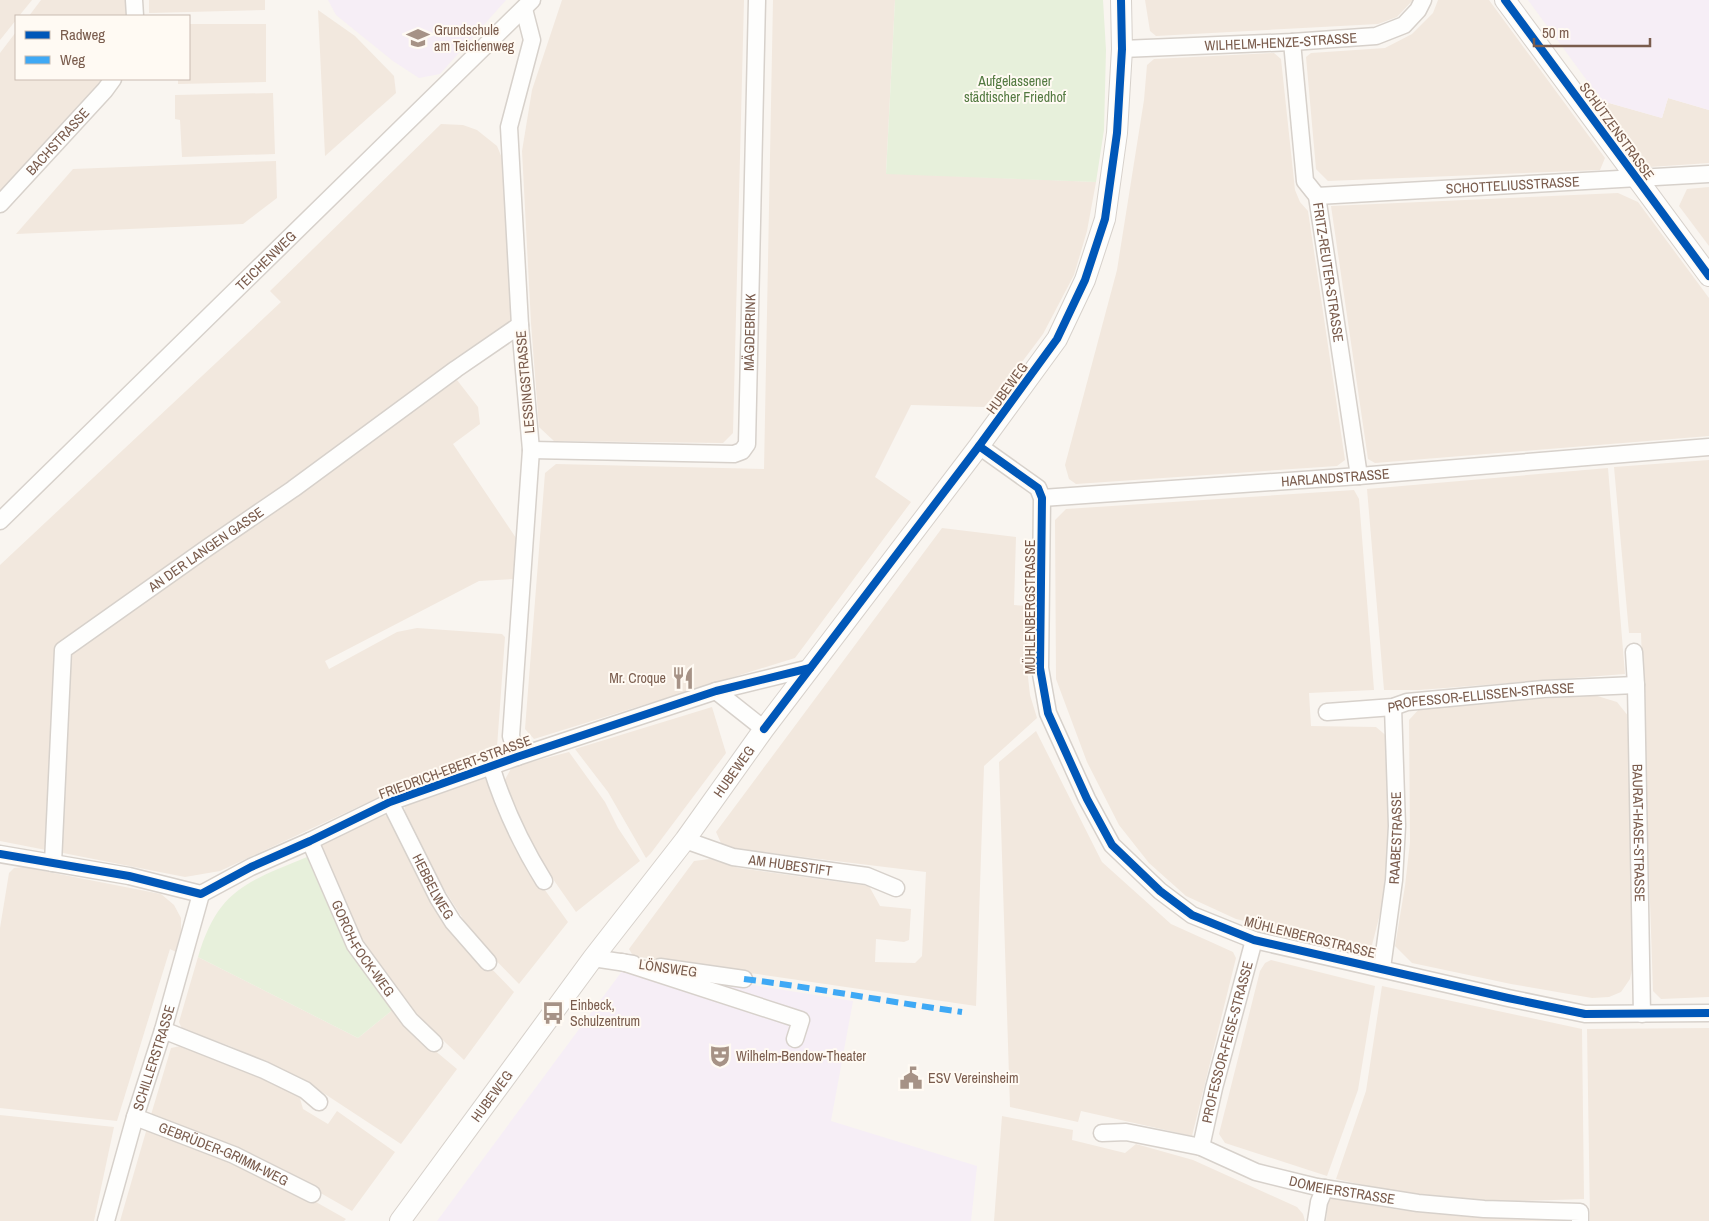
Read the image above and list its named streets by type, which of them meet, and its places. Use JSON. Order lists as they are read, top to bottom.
{
  "streets": {
    "street": [
      "WILHELM-HENZE-STRASSE",
      "SCHÜTZENSTRASSE",
      "BACHSTRASSE",
      "SCHOTTELIUSSTRASSE",
      "TEICHENWEG",
      "FRITZ-REUTER-STRASSE",
      "MÄGDEBRINK",
      "LESSINGSTRASSE",
      "HUBEWEG",
      "HARLANDSTRASSE",
      "AN DER LANGEN GASSE",
      "MÜHLENBERGSTRASSE",
      "PROFESSOR-ELLISSEN-STRASSE",
      "FRIEDRICH-EBERT-STRASSE",
      "BAURAT-HASE-STRASSE",
      "RAABESTRASSE",
      "AM HUBESTIFT",
      "HEBBELWEG",
      "GORCH-FOCK-WEG",
      "LÖNSWEG",
      "PROFESSOR-FEISE-STRASSE",
      "SCHILLERSTRASSE",
      "GEBRÜDER-GRIMM-WEG",
      "DOMEIERSTRASSE"
    ]
  },
  "crossings": [
    ["WILHELM-HENZE-STRASSE", "FRITZ-REUTER-STRASSE"],
    ["WILHELM-HENZE-STRASSE", "HUBEWEG"],
    ["SCHÜTZENSTRASSE", "SCHOTTELIUSSTRASSE"],
    ["SCHOTTELIUSSTRASSE", "FRITZ-REUTER-STRASSE"],
    ["TEICHENWEG", "LESSINGSTRASSE"],
    ["FRITZ-REUTER-STRASSE", "HARLANDSTRASSE"],
    ["MÄGDEBRINK", "LESSINGSTRASSE"],
    ["LESSINGSTRASSE", "AN DER LANGEN GASSE"],
    ["LESSINGSTRASSE", "FRIEDRICH-EBERT-STRASSE"],
    ["HUBEWEG", "FRIEDRICH-EBERT-STRASSE"],
    ["HUBEWEG", "AM HUBESTIFT"],
    ["HUBEWEG", "LÖNSWEG"],
    ["HARLANDSTRASSE", "MÜHLENBERGSTRASSE"],
    ["MÜHLENBERGSTRASSE", "BAURAT-HASE-STRASSE"],
    ["MÜHLENBERGSTRASSE", "RAABESTRASSE"],
    ["MÜHLENBERGSTRASSE", "PROFESSOR-FEISE-STRASSE"],
    ["PROFESSOR-ELLISSEN-STRASSE", "BAURAT-HASE-STRASSE"],
    ["PROFESSOR-ELLISSEN-STRASSE", "RAABESTRASSE"],
    ["FRIEDRICH-EBERT-STRASSE", "HEBBELWEG"],
    ["FRIEDRICH-EBERT-STRASSE", "GORCH-FOCK-WEG"],
    ["FRIEDRICH-EBERT-STRASSE", "SCHILLERSTRASSE"],
    ["PROFESSOR-FEISE-STRASSE", "DOMEIERSTRASSE"],
    ["SCHILLERSTRASSE", "GEBRÜDER-GRIMM-WEG"]
  ],
  "parks": ["Aufgelassener städtischer Friedhof"],
  "places": {
    "school or university": ["Grundschule am Teichenweg"],
    "restaurant": ["Mr. Croque"],
    "bus stop": ["Einbeck, Schulzentrum"],
    "theatre": ["Wilhelm-Bendow-Theater"],
    "public building": ["ESV Vereinsheim"]
  },
  "legend": ["Radweg", "Weg"],
  "scale_bar": "50 m"
}
